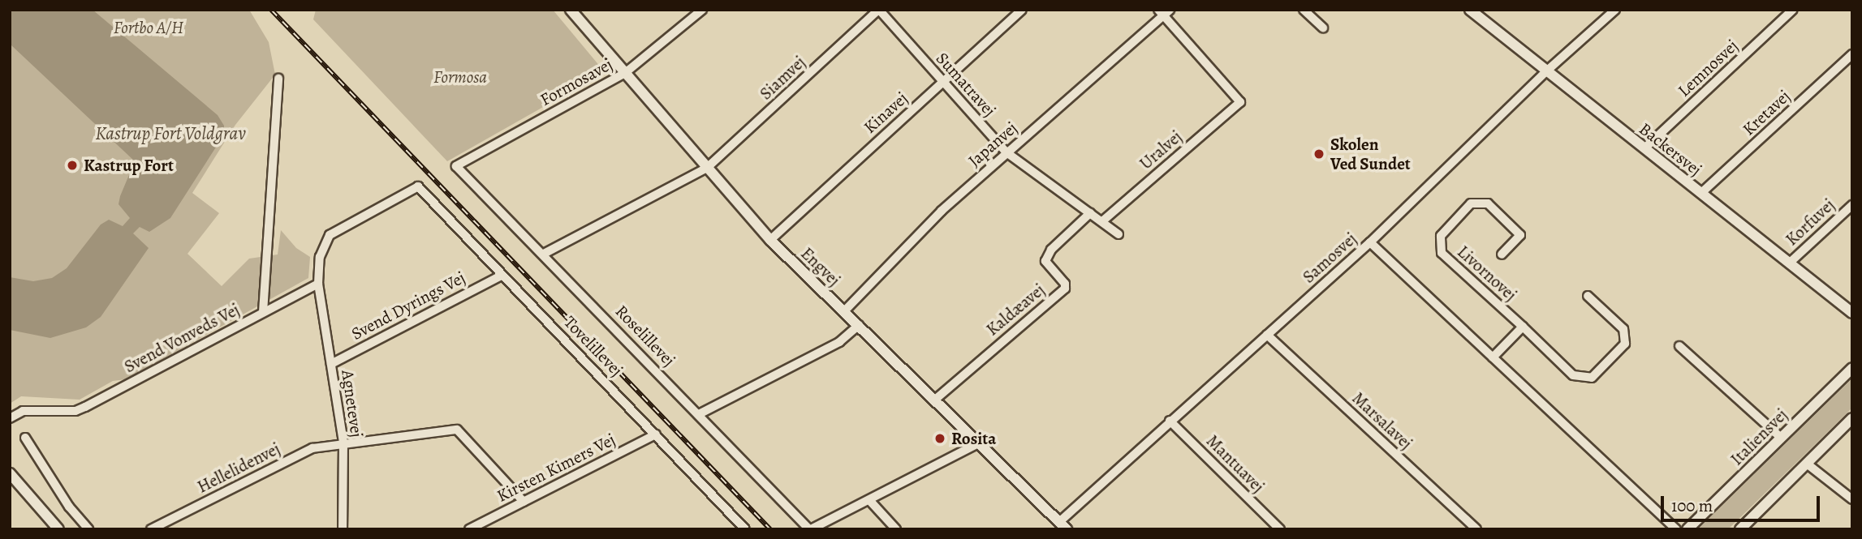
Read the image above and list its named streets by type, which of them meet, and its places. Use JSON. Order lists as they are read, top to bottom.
{
  "streets": {
    "street": [
      "Lemnosvej",
      "Siamvej",
      "Formosavej",
      "Sumatravej",
      "Kinavej",
      "Kretavej",
      "Japanvej",
      "Backersvej",
      "Uralvej",
      "Korfuvej",
      "Samosvej",
      "Engvej",
      "Livornovej",
      "Svend Dyrings Vej",
      "Kaldæavej",
      "Roselillevej",
      "Svend Vonveds Vej",
      "Tovelillevej",
      "Agnetevej",
      "Marsalavej",
      "Italiensvej",
      "Mantuavej",
      "Hellelidenvej",
      "Kirsten Kimers Vej"
    ]
  },
  "crossings": [
    ["Lemnosvej", "Backersvej"],
    ["Siamvej", "Sumatravej"],
    ["Siamvej", "Engvej"],
    ["Formosavej", "Engvej"],
    ["Formosavej", "Roselillevej"],
    ["Sumatravej", "Kinavej"],
    ["Sumatravej", "Japanvej"],
    ["Sumatravej", "Uralvej"],
    ["Sumatravej", "Kaldæavej"],
    ["Kinavej", "Engvej"],
    ["Kretavej", "Backersvej"],
    ["Japanvej", "Uralvej"],
    ["Japanvej", "Engvej"],
    ["Backersvej", "Korfuvej"],
    ["Backersvej", "Samosvej"],
    ["Samosvej", "Engvej"],
    ["Samosvej", "Marsalavej"],
    ["Samosvej", "Mantuavej"],
    ["Engvej", "Kaldæavej"],
    ["Svend Dyrings Vej", "Tovelillevej"],
    ["Svend Dyrings Vej", "Agnetevej"],
    ["Svend Vonveds Vej", "Tovelillevej"],
    ["Svend Vonveds Vej", "Agnetevej"],
    ["Tovelillevej", "Agnetevej"],
    ["Tovelillevej", "Kirsten Kimers Vej"],
    ["Agnetevej", "Hellelidenvej"],
    ["Hellelidenvej", "Kirsten Kimers Vej"]
  ],
  "water": ["Kastrup Fort Voldgrav"],
  "parks": ["Fortbo A/H", "Formosa"],
  "places": ["Skolen Ved Sundet", "Kastrup Fort", "Rosita"],
  "scale_bar": "100 m"
}
